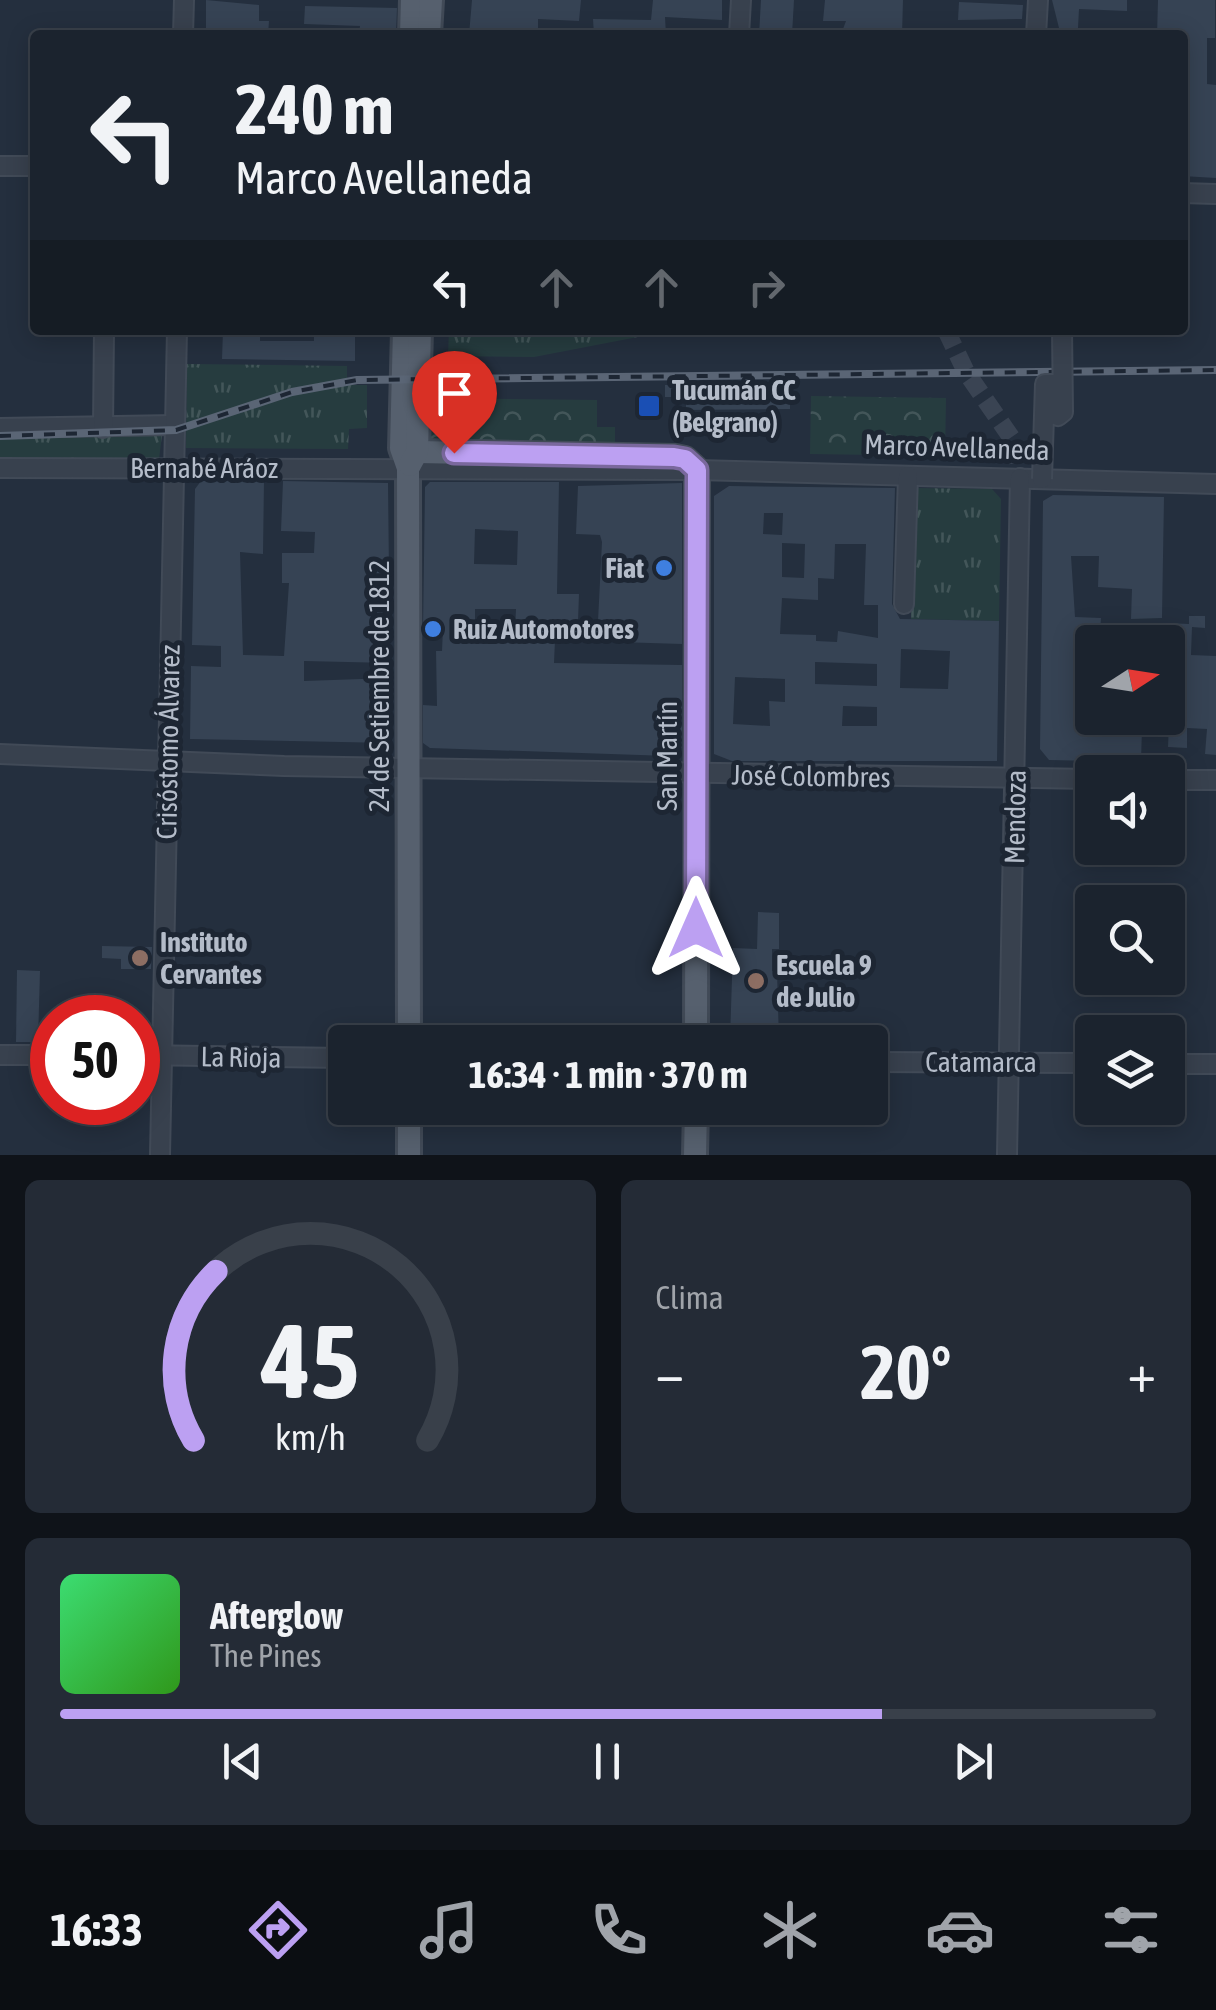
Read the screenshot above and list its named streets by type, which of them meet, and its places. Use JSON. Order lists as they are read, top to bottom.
{
  "streets": {
    "main road": ["Marco Avellaneda", "24 de Setiembre de 1812", "San Martín"],
    "street": [
      "Bernabé Aráoz",
      "Crisóstomo Álvarez",
      "José Colombres",
      "Mendoza",
      "La Rioja",
      "Catamarca"
    ]
  },
  "crossings": [
    ["Marco Avellaneda", "Bernabé Aráoz"],
    ["Marco Avellaneda", "24 de Setiembre de 1812"],
    ["Marco Avellaneda", "San Martín"],
    ["Marco Avellaneda", "Mendoza"],
    ["Bernabé Aráoz", "24 de Setiembre de 1812"],
    ["Bernabé Aráoz", "Crisóstomo Álvarez"],
    ["24 de Setiembre de 1812", "José Colombres"],
    ["Crisóstomo Álvarez", "José Colombres"],
    ["Crisóstomo Álvarez", "La Rioja"],
    ["San Martín", "José Colombres"],
    ["José Colombres", "Mendoza"],
    ["Mendoza", "Catamarca"]
  ],
  "places": {
    "transit": ["Tucumán CC (Belgrano)"],
    "other": [
      "Fiat",
      "Ruiz Automotores",
      "Instituto Cervantes",
      "Escuela 9 de Julio"
    ]
  },
  "north": "right",
  "page": {
    "turn": ["240 m", "Marco Avellaneda"],
    "limit": "50",
    "trip": "16:34 · 1 min · 370 m",
    "tile": "Clima",
    "heat": ["−", "20°", "+"],
    "song": ["Afterglow", "The Pines"],
    "tabs": "16:33",
    "gauge": ["45", "km/h"]
  }
}
